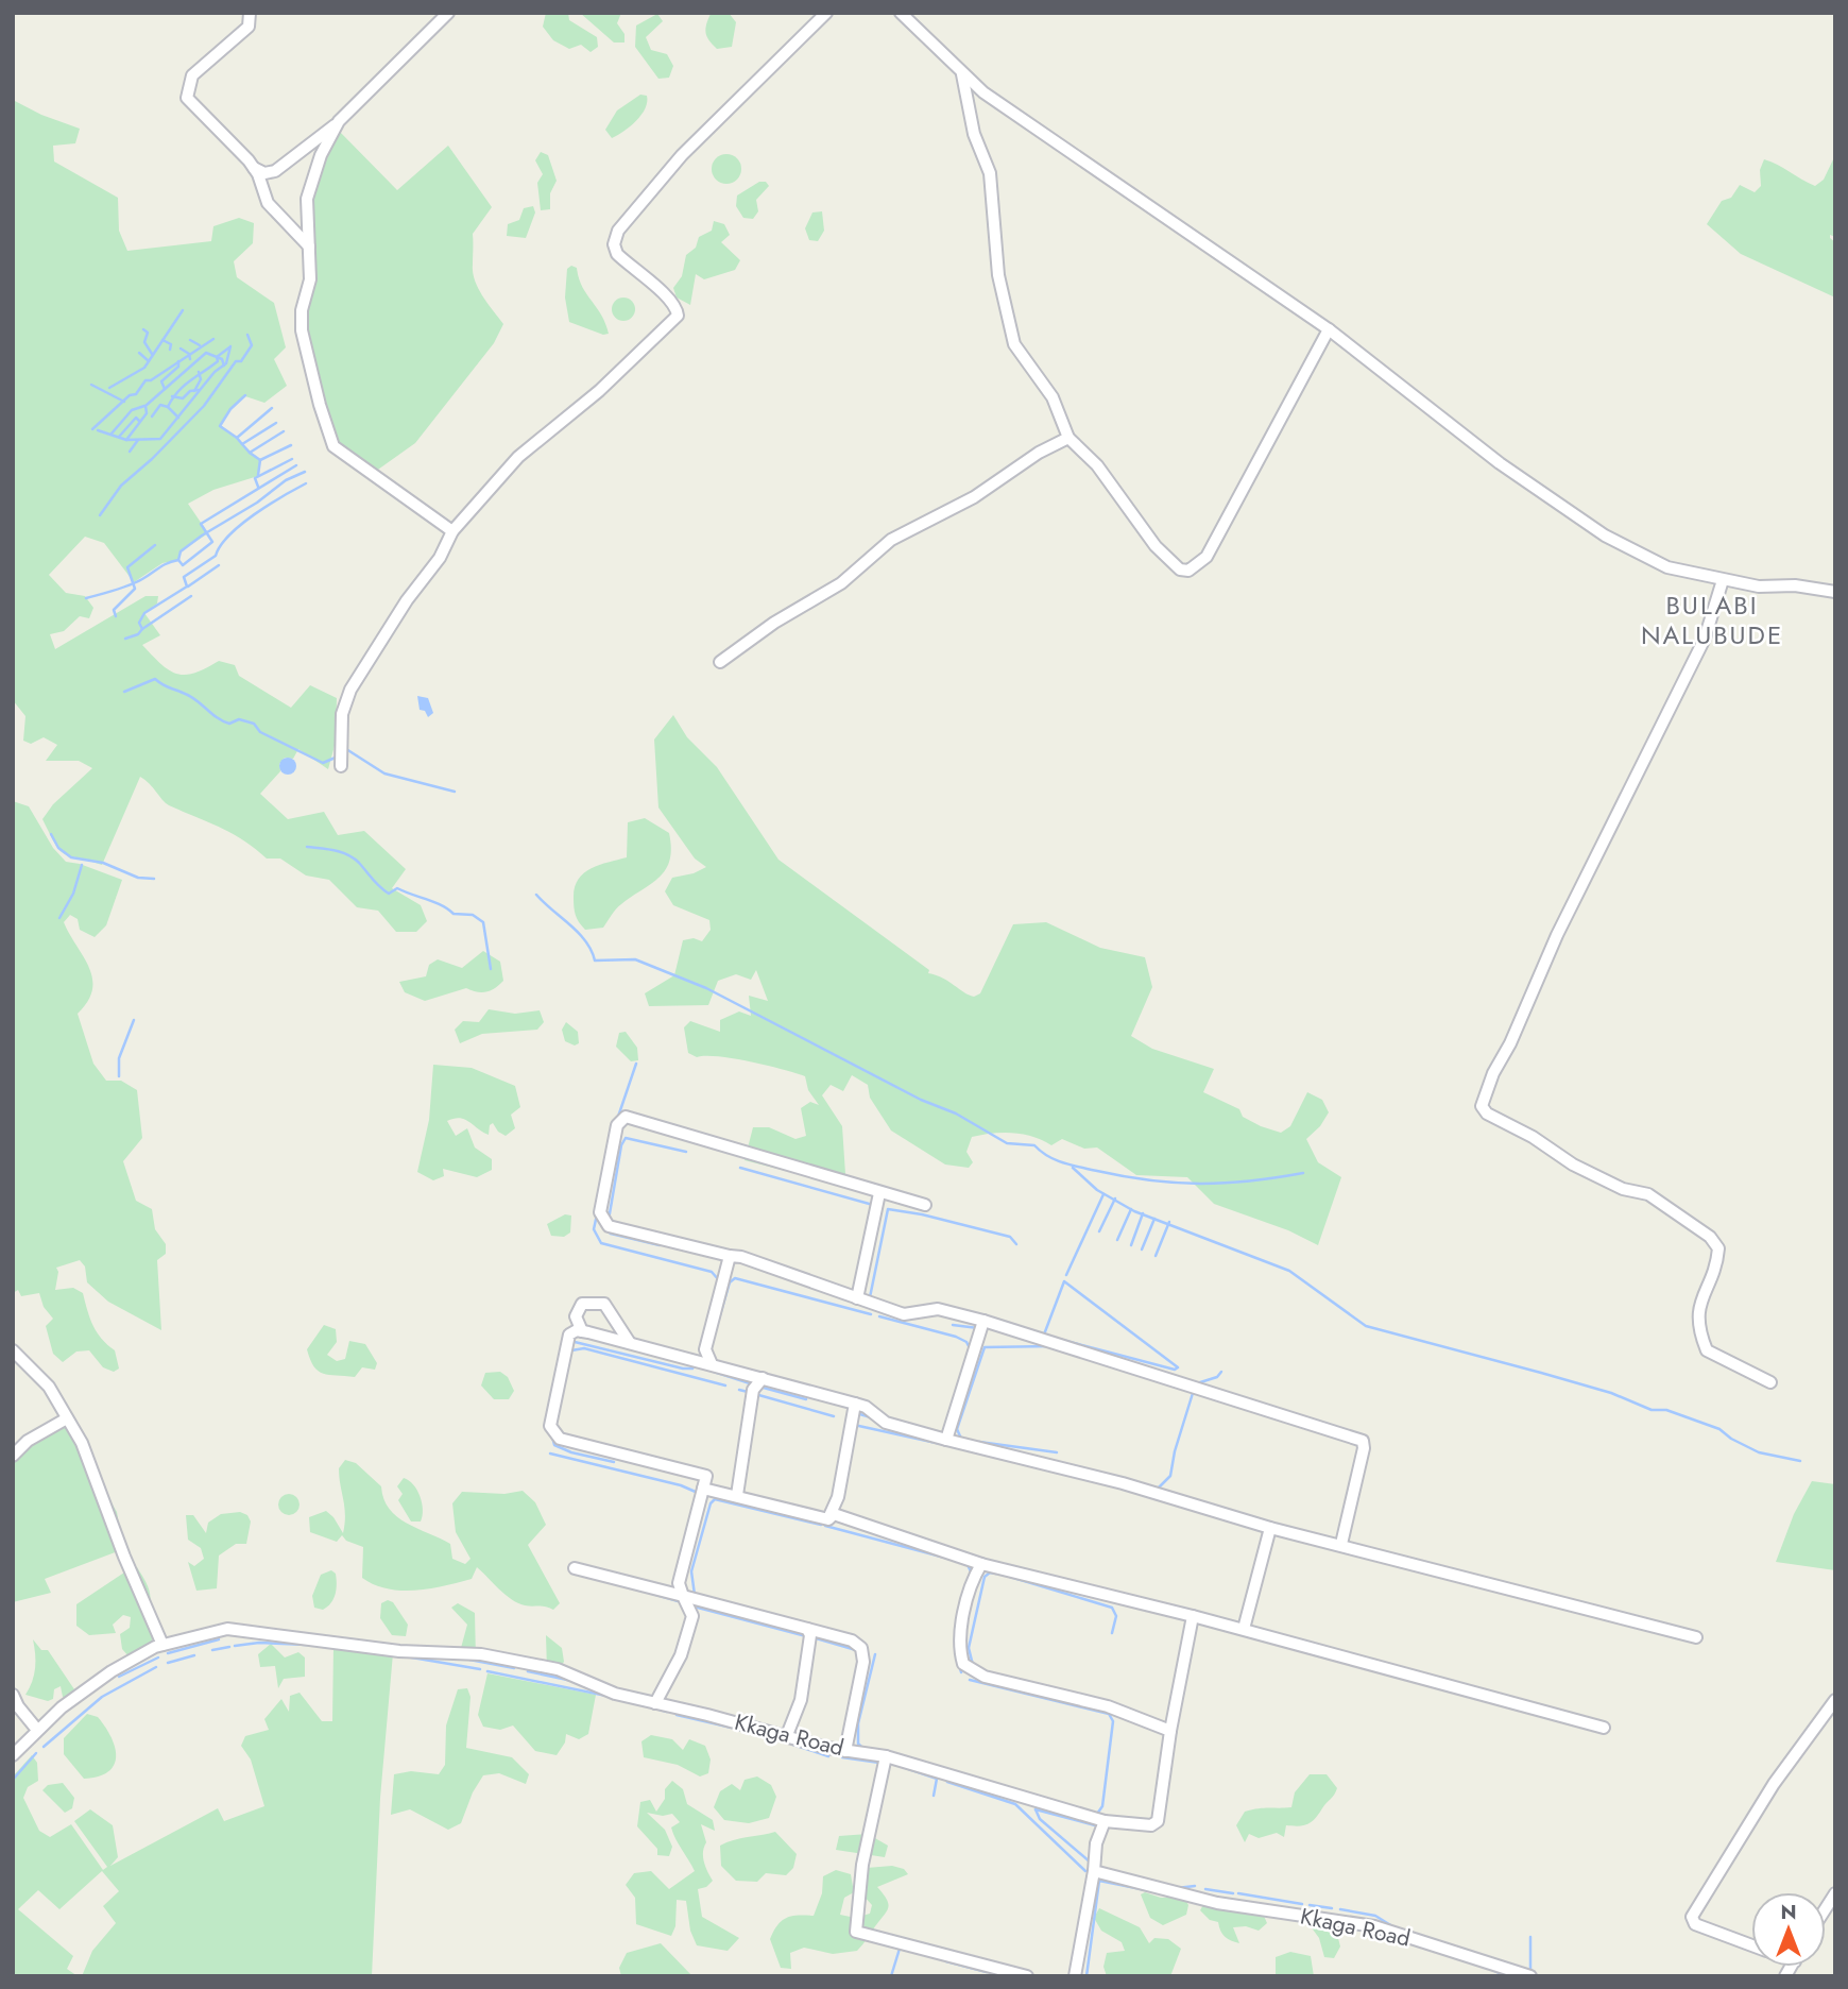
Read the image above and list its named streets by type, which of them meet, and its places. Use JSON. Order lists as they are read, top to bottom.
{
  "streets": {
    "street": ["Kkaga Road"]
  },
  "districts": ["BULABI NALUBUDE"],
  "north": "top"
}
